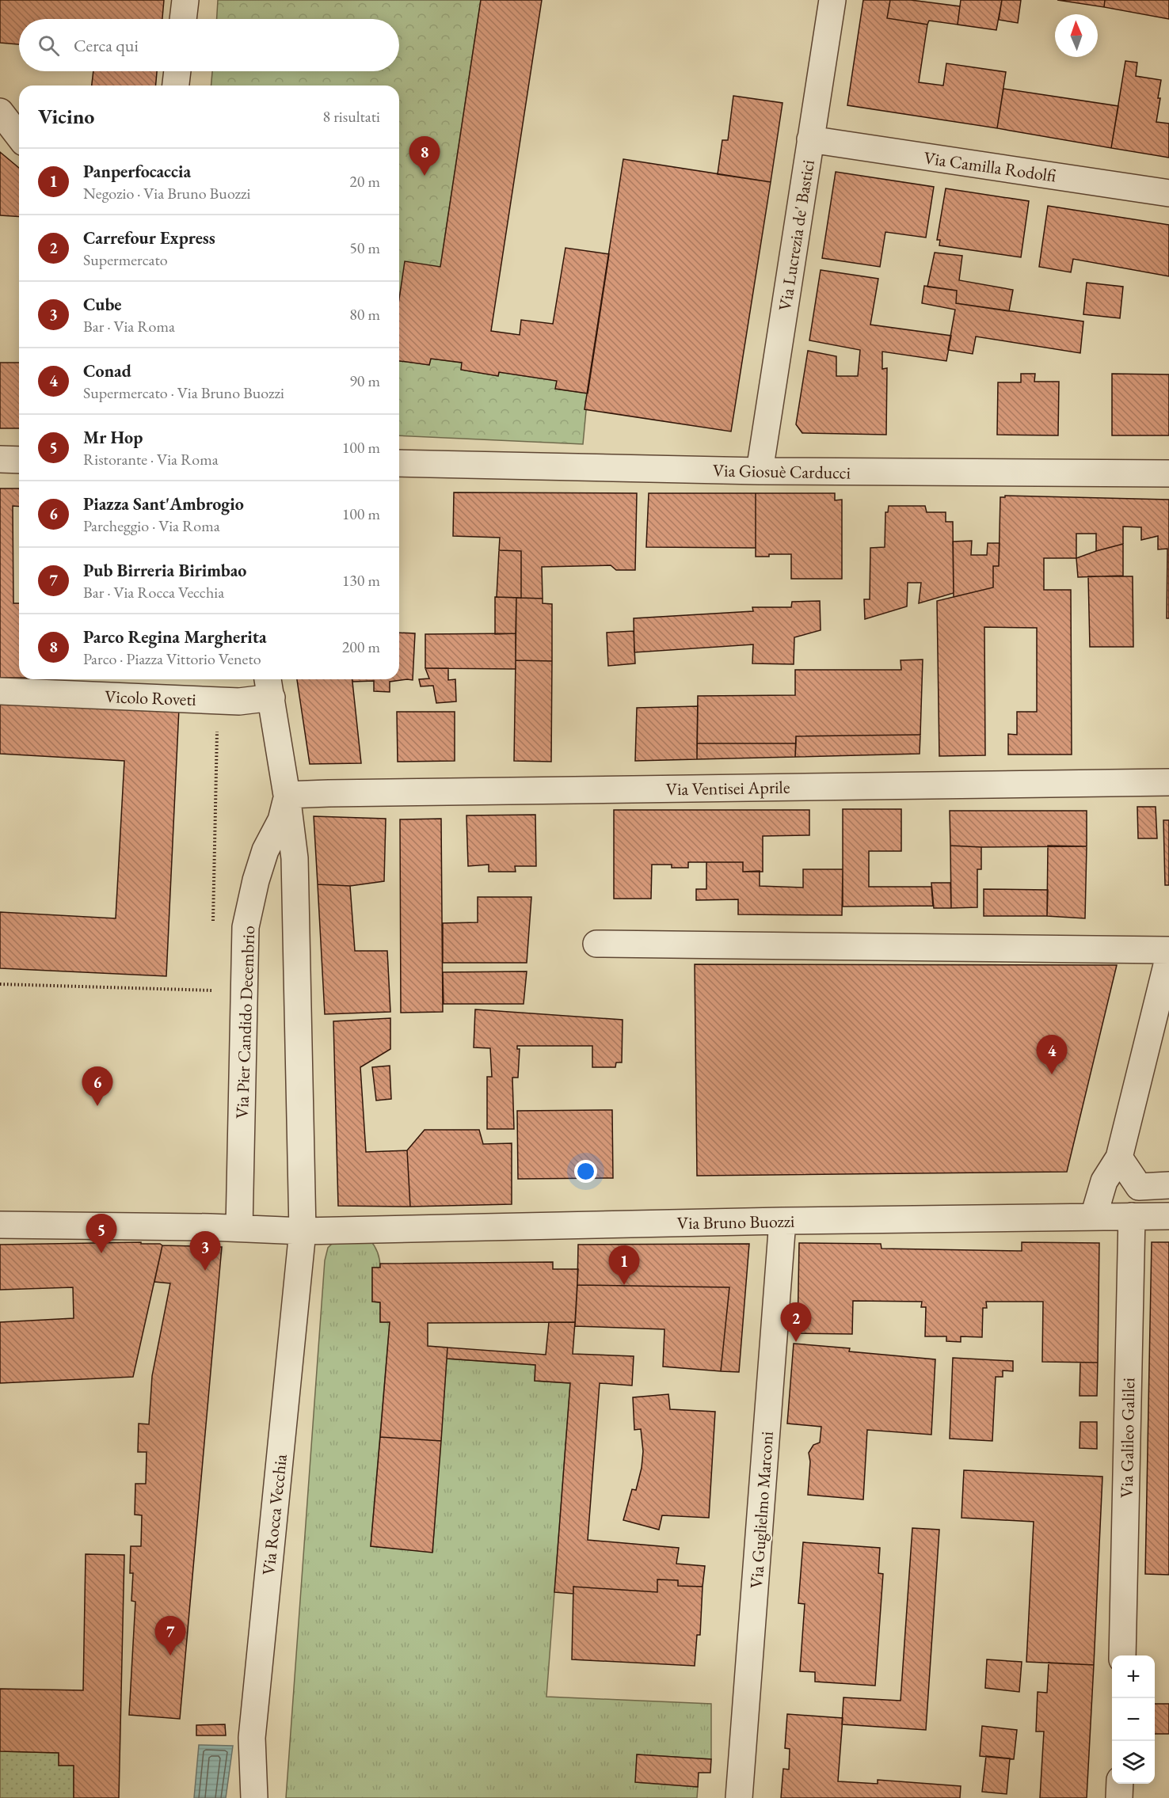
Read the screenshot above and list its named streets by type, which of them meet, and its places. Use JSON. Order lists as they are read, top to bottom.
{
  "streets": {
    "street": [
      "Via Camilla Rodolfi",
      "Via Lucrezia de' Bastici",
      "Via Giosuè Carducci",
      "Vicolo Roveti",
      "Via Ventisei Aprile",
      "Via Pier Candido Decembrio",
      "Via Bruno Buozzi",
      "Via Galileo Galilei",
      "Via Guglielmo Marconi",
      "Via Rocca Vecchia"
    ]
  },
  "crossings": [
    ["Via Camilla Rodolfi", "Via Lucrezia de' Bastici"],
    ["Via Lucrezia de' Bastici", "Via Giosuè Carducci"],
    ["Vicolo Roveti", "Via Pier Candido Decembrio"],
    ["Via Ventisei Aprile", "Via Pier Candido Decembrio"],
    ["Via Pier Candido Decembrio", "Via Bruno Buozzi"],
    ["Via Pier Candido Decembrio", "Via Rocca Vecchia"],
    ["Via Bruno Buozzi", "Via Galileo Galilei"],
    ["Via Bruno Buozzi", "Via Guglielmo Marconi"],
    ["Via Bruno Buozzi", "Via Rocca Vecchia"]
  ],
  "north": "top",
  "page": {
    "search": "Cerca qui",
    "heading": ["Vicino", "8 risultati"],
    "pins": [
      "8",
      "4",
      "6",
      "5",
      "3",
      "1",
      "2",
      "7"
    ],
    "list": [
      {
        "mark": "1",
        "name": "Panperfocaccia",
        "note": "Negozio · Via Bruno Buozzi",
        "value": "20 m"
      },
      {
        "mark": "2",
        "name": "Carrefour Express",
        "note": "Supermercato",
        "value": "50 m"
      },
      {
        "mark": "3",
        "name": "Cube",
        "note": "Bar · Via Roma",
        "value": "80 m"
      },
      {
        "mark": "4",
        "name": "Conad",
        "note": "Supermercato · Via Bruno Buozzi",
        "value": "90 m"
      },
      {
        "mark": "5",
        "name": "Mr Hop",
        "note": "Ristorante · Via Roma",
        "value": "100 m"
      },
      {
        "mark": "6",
        "name": "Piazza Sant'Ambrogio",
        "note": "Parcheggio · Via Roma",
        "value": "100 m"
      },
      {
        "mark": "7",
        "name": "Pub Birreria Birimbao",
        "note": "Bar · Via Rocca Vecchia",
        "value": "130 m"
      },
      {
        "mark": "8",
        "name": "Parco Regina Margherita",
        "note": "Parco · Piazza Vittorio Veneto",
        "value": "200 m"
      }
    ],
    "map_buttons": ["+", "−"]
  }
}
